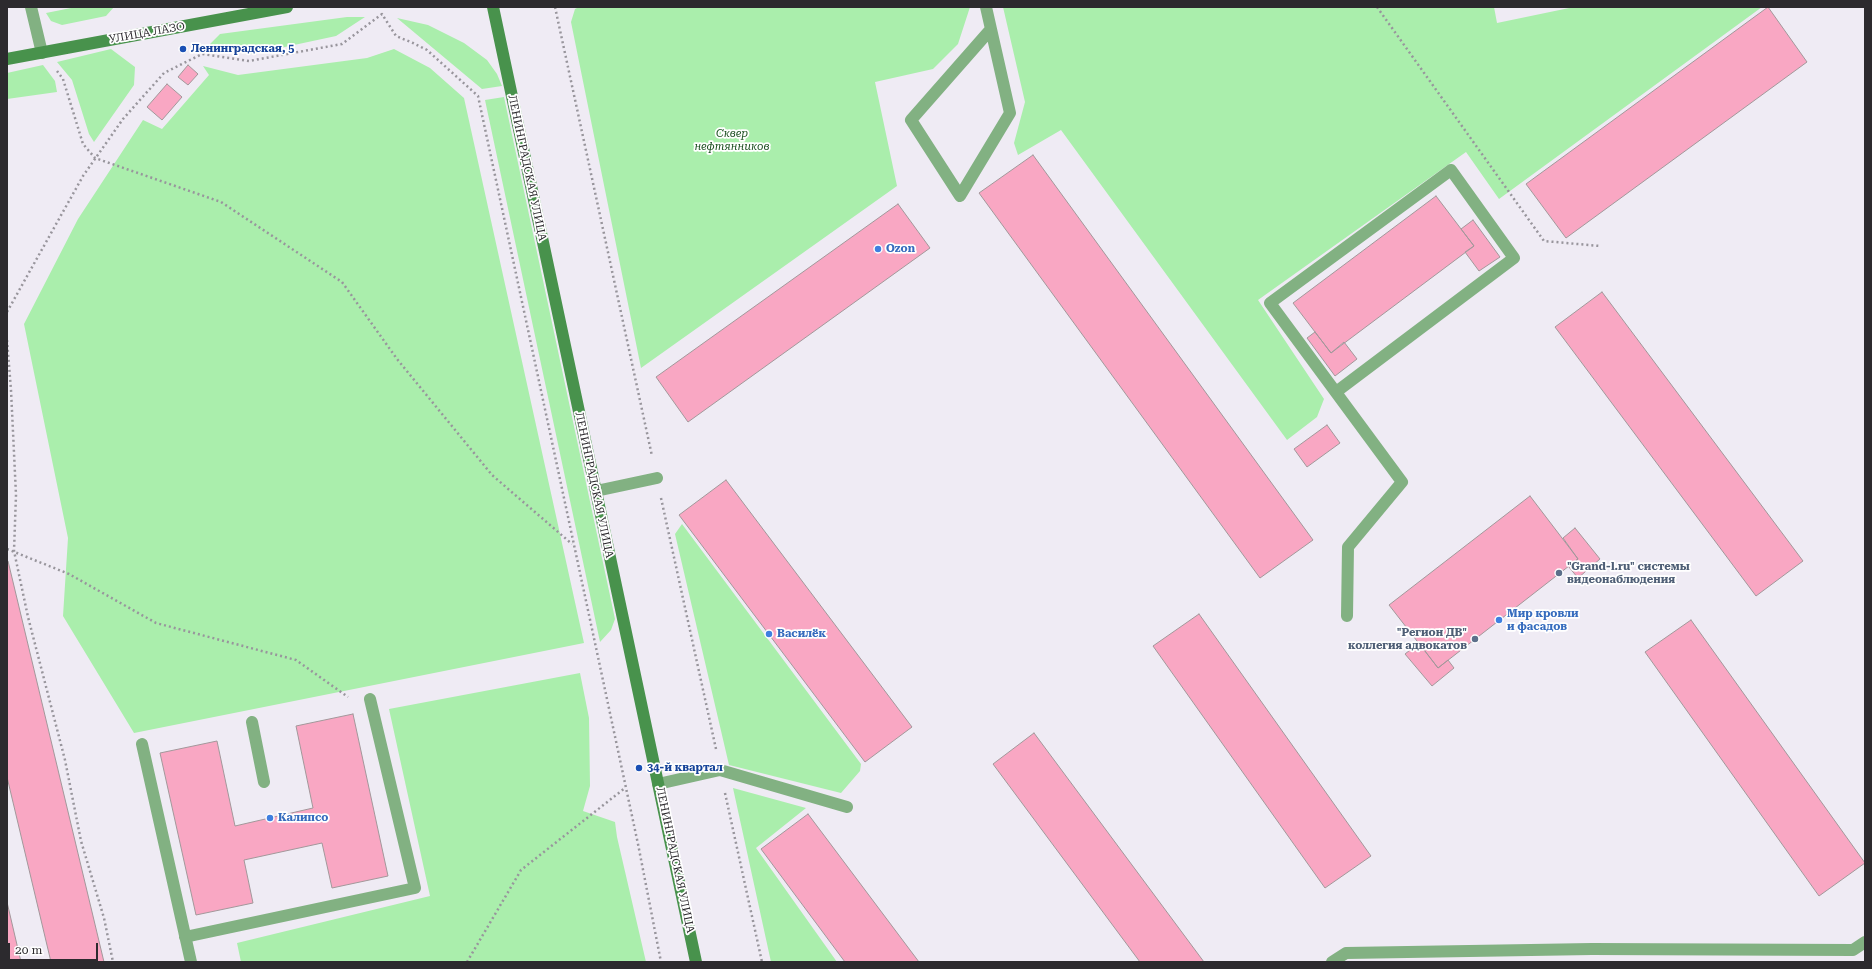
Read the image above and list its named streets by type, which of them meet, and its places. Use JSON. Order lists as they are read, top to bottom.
{
  "streets": {
    "main road": ["УЛИЦА ЛАЗО", "ЛЕНИНГРАДСКАЯ УЛИЦА"]
  },
  "parks": ["Сквер нефтянников"],
  "places": [
    "Ленинградская, 5",
    "Ozon",
    "\"Grand-l.ru\" системы видеонаблюдения",
    "Мир кровли и фасадов",
    "Василёк",
    "\"Регион ДВ\" коллегия адвокатов",
    "34-й квартал",
    "Калипсо"
  ],
  "scale_bar": "20 m"
}
